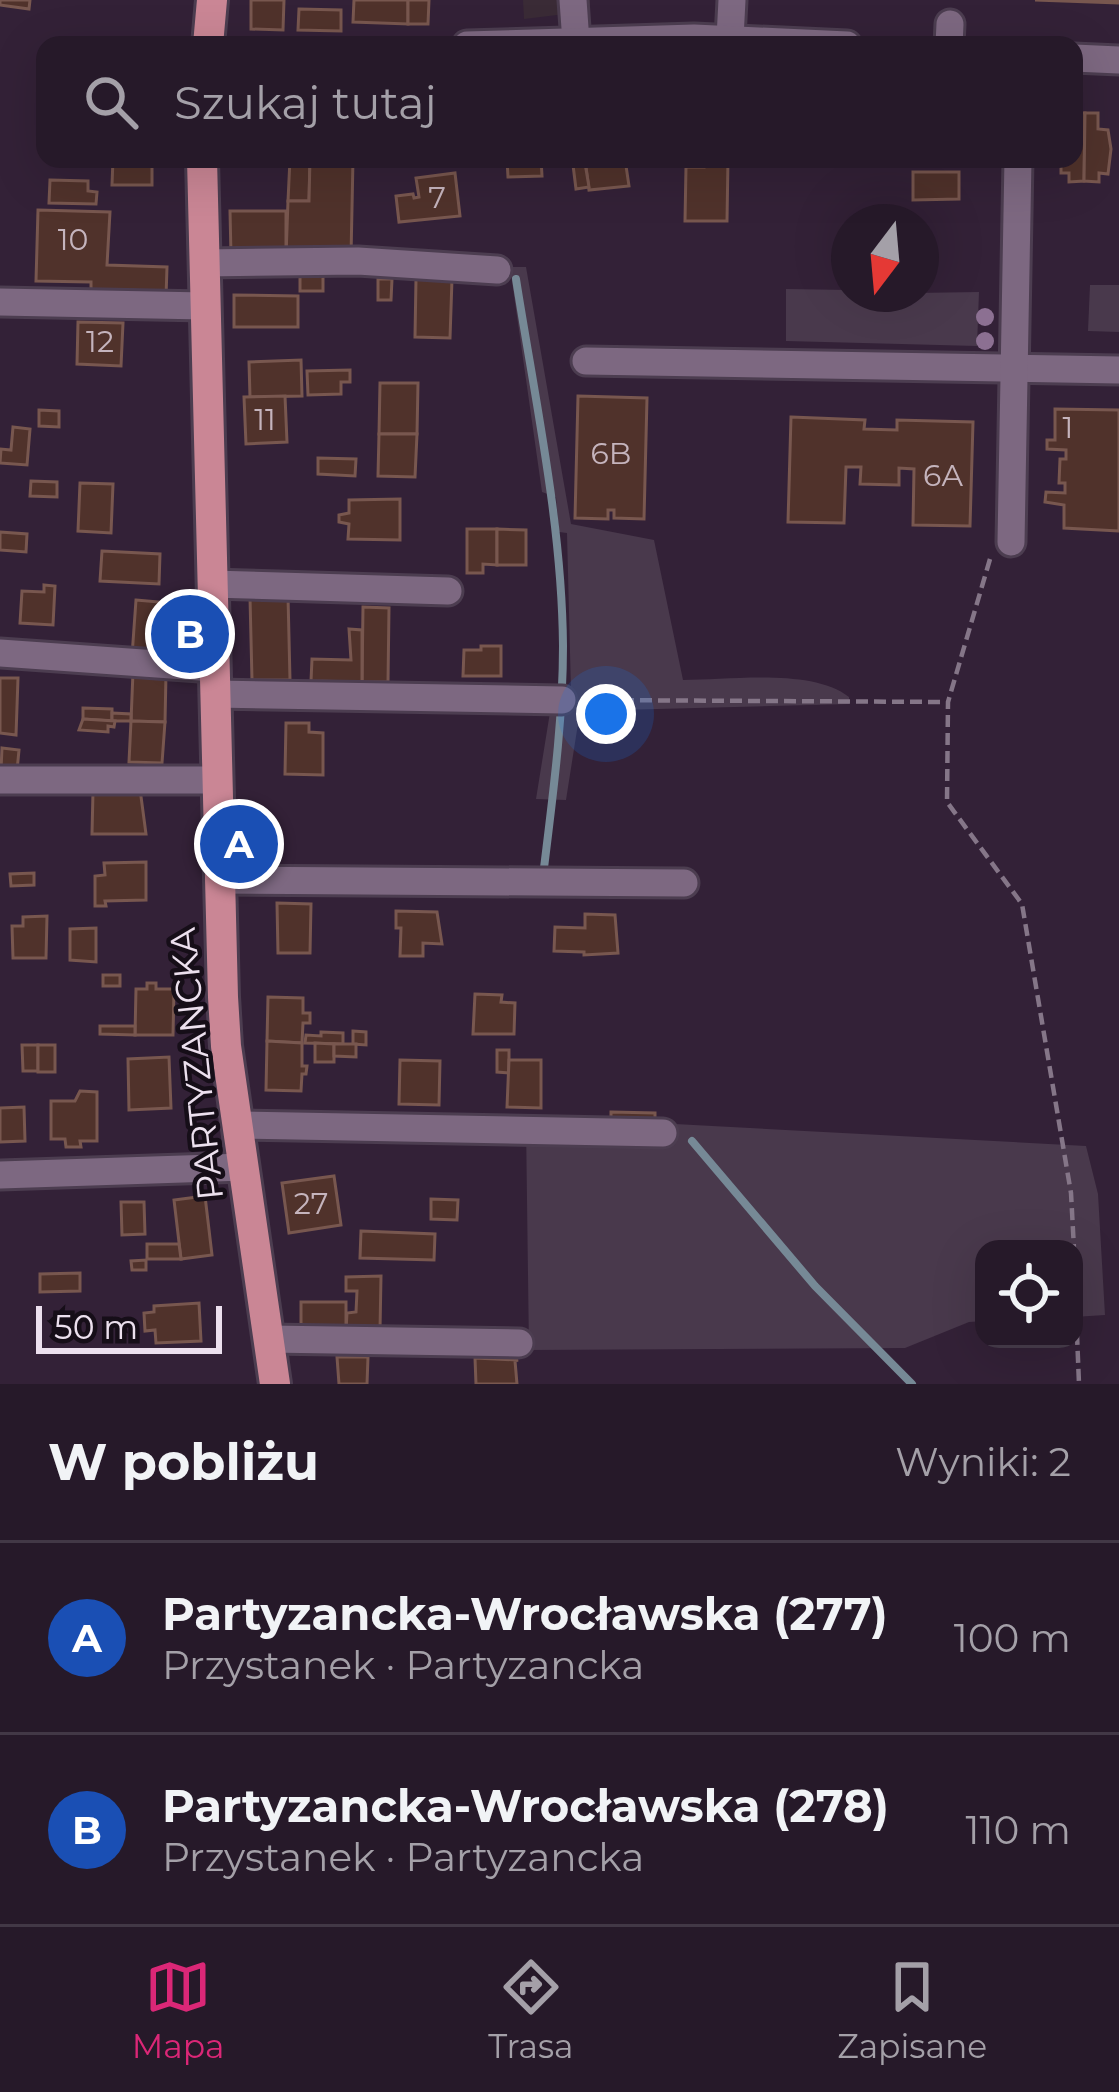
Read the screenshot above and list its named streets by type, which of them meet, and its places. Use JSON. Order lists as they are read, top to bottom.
{
  "streets": {
    "main road": ["PARTYZANCKA"]
  },
  "house_numbers": [
    "7",
    "10",
    "12",
    "11",
    "1",
    "6B",
    "6A",
    "27"
  ],
  "scale_bar": "50 m",
  "north": "bottom",
  "page": {
    "search": "Szukaj tutaj",
    "pins": ["B", "A"],
    "scale": "50 m",
    "heading": ["W pobliżu", "Wyniki: 2"],
    "list": [
      {
        "mark": "A",
        "name": "Partyzancka-Wrocławska (277)",
        "note": "Przystanek · Partyzancka",
        "value": "100 m"
      },
      {
        "mark": "B",
        "name": "Partyzancka-Wrocławska (278)",
        "note": "Przystanek · Partyzancka",
        "value": "110 m"
      }
    ],
    "nav": ["Mapa", "Trasa", "Zapisane"]
  }
}
